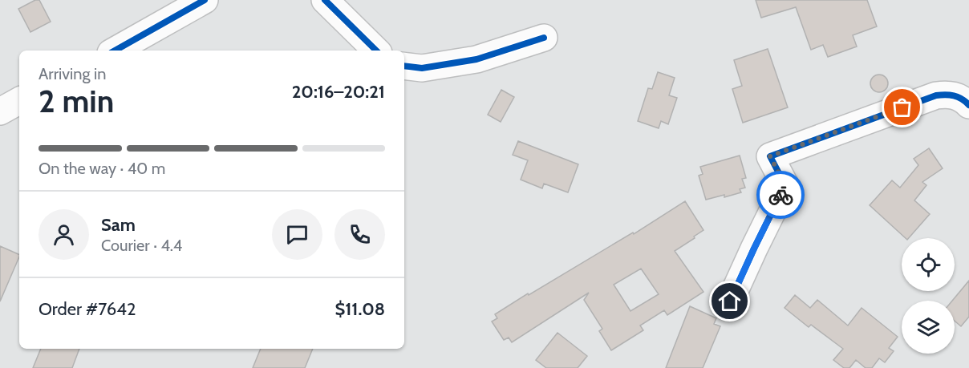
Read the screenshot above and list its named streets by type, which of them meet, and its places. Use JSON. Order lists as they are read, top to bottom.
{
  "page": {
    "heading": ["2 min", "Arriving in", "20:16–20:21"],
    "panel": [
      "Sam",
      "Courier · 4.4",
      "Order #7642",
      "$11.08"
    ],
    "bar": "On the way · 40 m"
  }
}
